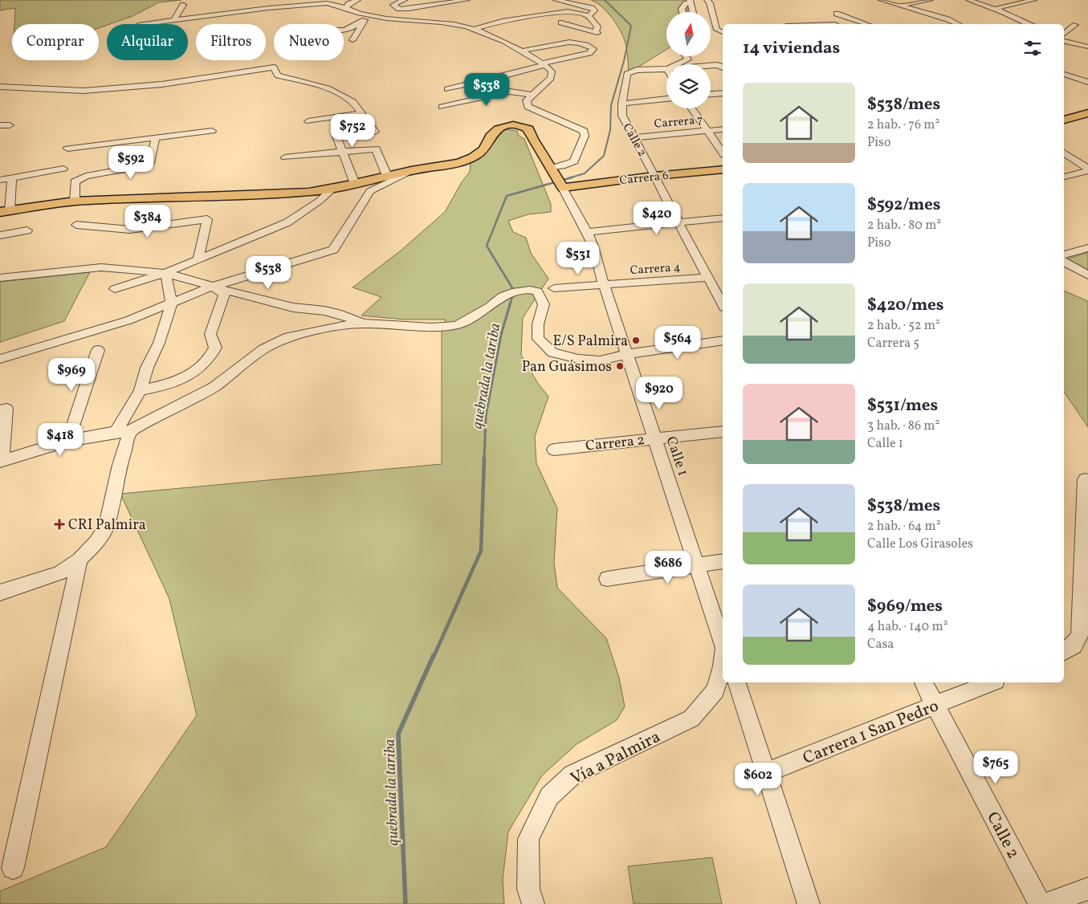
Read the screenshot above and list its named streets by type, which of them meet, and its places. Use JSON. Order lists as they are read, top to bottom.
{
  "streets": {
    "main road": ["Carrera 6"],
    "street": [
      "Carrera 7",
      "Calle 2",
      "Carrera 4",
      "Carrera 2",
      "Calle 1",
      "Carrera 1 San Pedro",
      "Vía a Palmira"
    ]
  },
  "crossings": [
    ["Carrera 7", "Calle 2"],
    ["Calle 2", "Carrera 6"],
    ["Calle 2", "Carrera 4"],
    ["Calle 2", "Carrera 1 San Pedro"],
    ["Carrera 6", "Calle 1"],
    ["Carrera 4", "Calle 1"],
    ["Carrera 2", "Calle 1"]
  ],
  "water": ["quebrada la tariba"],
  "places": {
    "other": ["E/S Palmira", "Pan Guásimos"],
    "health": ["CRI Palmira"]
  },
  "north": "top",
  "page": {
    "chip": [
      "Comprar",
      "Alquilar",
      "Filtros",
      "Nuevo"
    ],
    "heading": "14 viviendas",
    "list": [
      {
        "name": "$538/mes",
        "note": "2 hab. · 76 m² · Piso"
      },
      {
        "name": "$592/mes",
        "note": "2 hab. · 80 m² · Piso"
      },
      {
        "name": "$420/mes",
        "note": "2 hab. · 52 m² · Carrera 5"
      },
      {
        "name": "$531/mes",
        "note": "3 hab. · 86 m² · Calle 1"
      },
      {
        "name": "$538/mes",
        "note": "2 hab. · 64 m² · Calle Los Girasoles"
      },
      {
        "name": "$969/mes",
        "note": "4 hab. · 140 m² · Casa"
      }
    ],
    "price": [
      "$538",
      "$752",
      "$592",
      "$420",
      "$384",
      "$531",
      "$538",
      "$564",
      "$969",
      "$920",
      "$418",
      "$686",
      "$765",
      "$602"
    ]
  }
}
